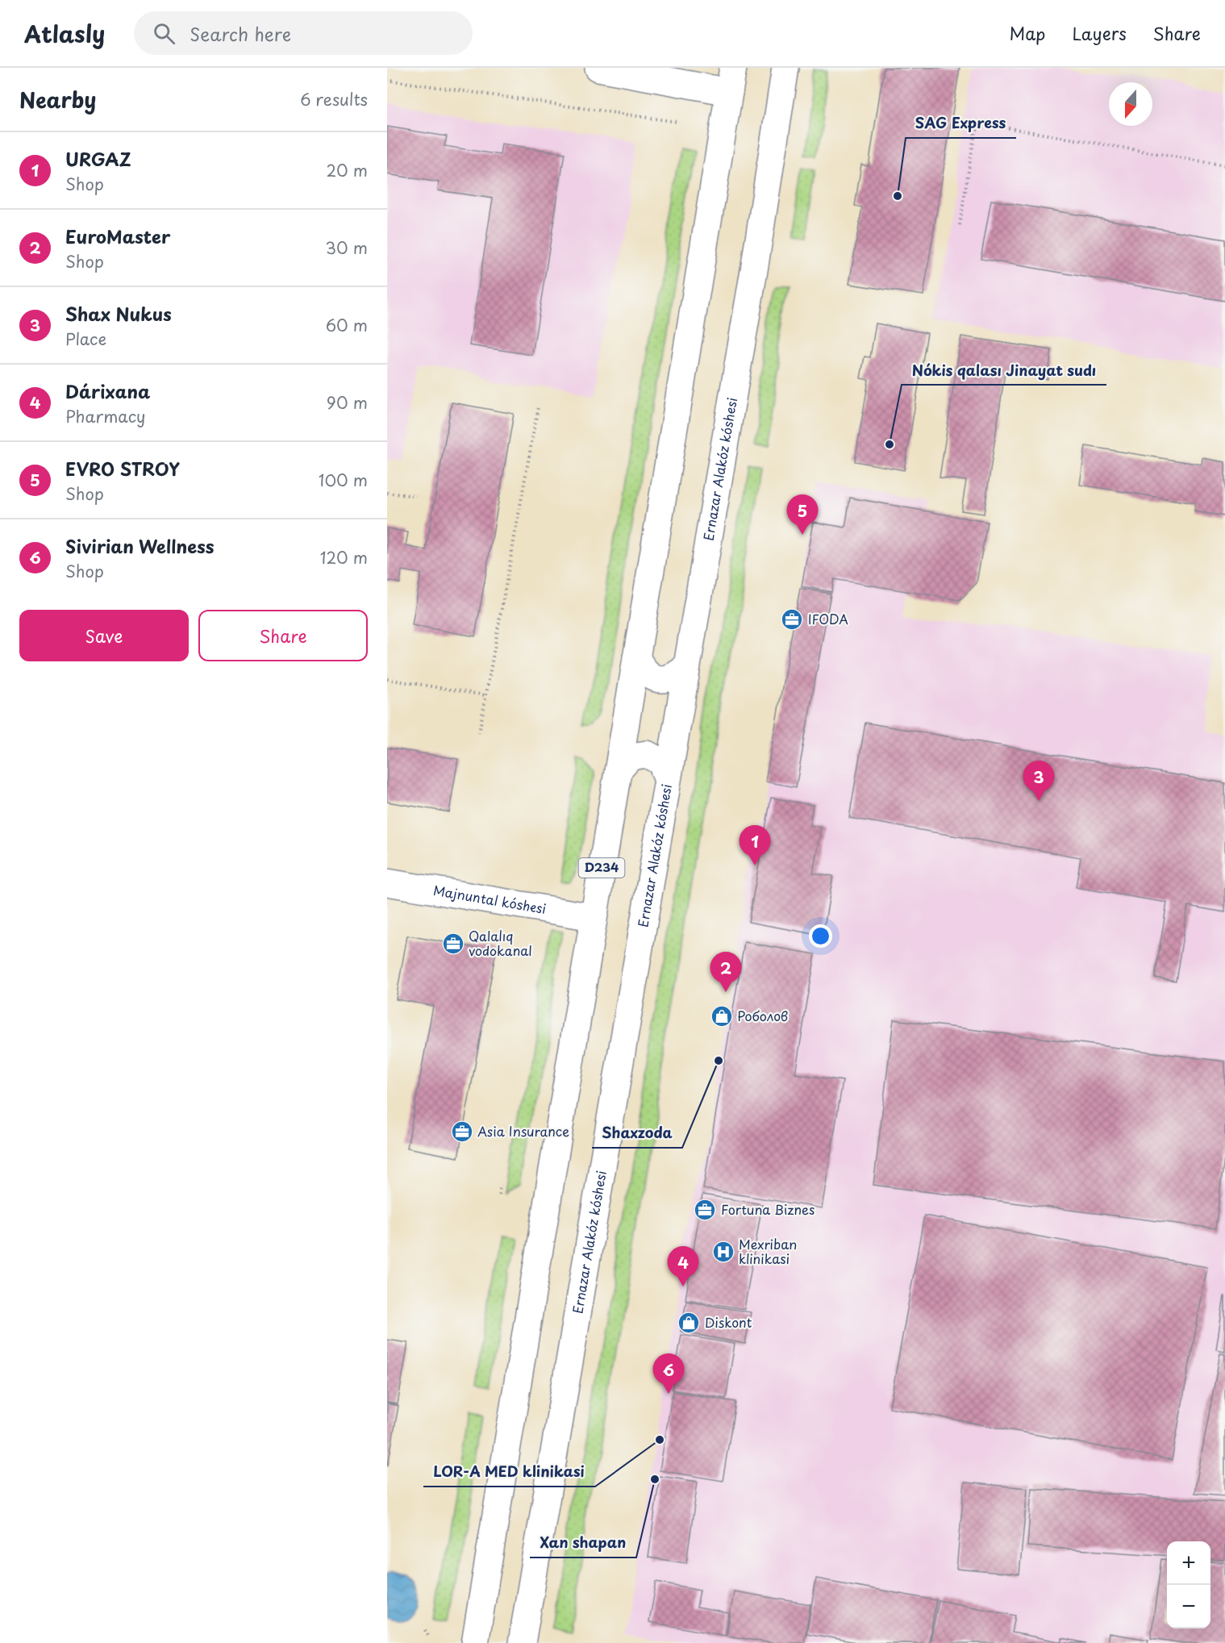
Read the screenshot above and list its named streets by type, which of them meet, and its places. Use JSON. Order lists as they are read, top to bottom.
{
  "streets": {
    "main road": ["Ernazar Alakóz kóshesi", "D234", "Majnuntal kóshesi"]
  },
  "crossings": [
    ["D234", "Majnuntal kóshesi"]
  ],
  "places": {
    "other": [
      "SAG Express",
      "Nókis qalası Jinayat sudı",
      "Shaxzoda",
      "LOR-A MED klinikasi",
      "Xan shapan"
    ],
    "office": [
      "IFODA",
      "Qalalıq vodokanal",
      "Asia Insurance",
      "Fortuna Biznes"
    ],
    "shop": ["Роболов", "Diskont"],
    "hospital": ["Mexriban klinikasi"]
  },
  "north": "bottom",
  "page": {
    "header": "Atlasly",
    "search": "Search here",
    "nav": ["Map", "Layers", "Share"],
    "heading": ["Nearby", "6 results"],
    "list": [
      {
        "mark": "1",
        "name": "URGAZ",
        "note": "Shop",
        "value": "20 m"
      },
      {
        "mark": "2",
        "name": "EuroMaster",
        "note": "Shop",
        "value": "30 m"
      },
      {
        "mark": "3",
        "name": "Shax Nukus",
        "note": "Place",
        "value": "60 m"
      },
      {
        "mark": "4",
        "name": "Dárixana",
        "note": "Pharmacy",
        "value": "90 m"
      },
      {
        "mark": "5",
        "name": "EVRO STROY",
        "note": "Shop",
        "value": "100 m"
      },
      {
        "mark": "6",
        "name": "Sivirian Wellness",
        "note": "Shop",
        "value": "120 m"
      }
    ],
    "pins": [
      "5",
      "3",
      "1",
      "2",
      "4",
      "6"
    ],
    "buttons": ["Save", "Share"],
    "map_buttons": ["+", "−"]
  }
}
